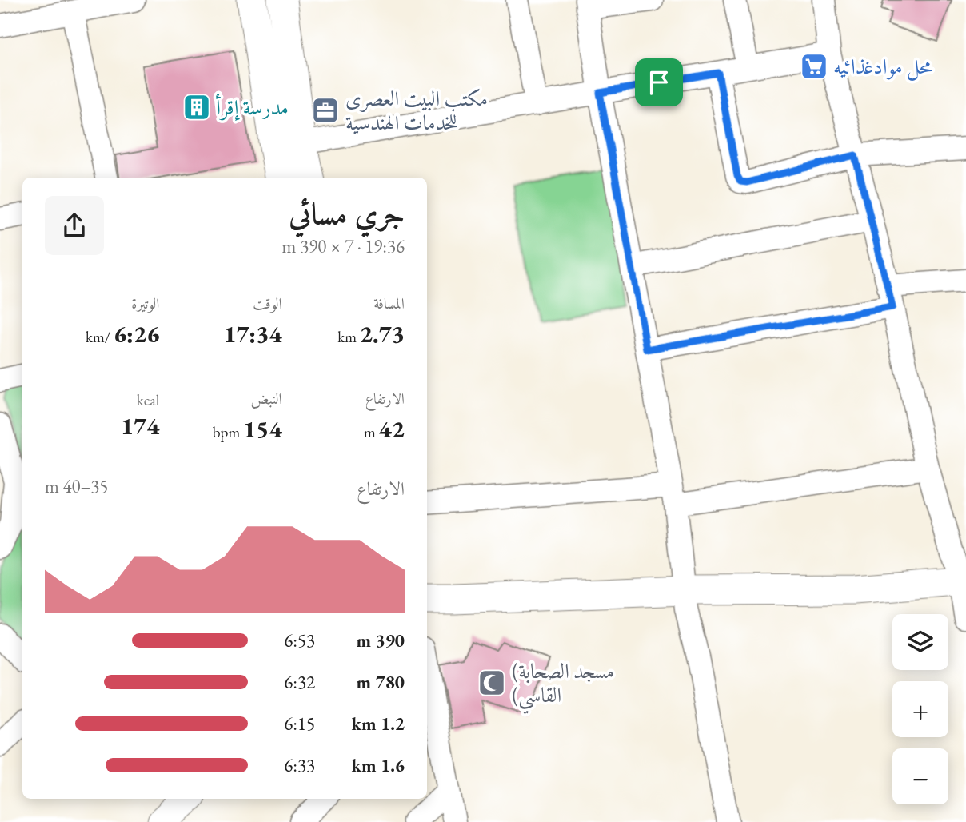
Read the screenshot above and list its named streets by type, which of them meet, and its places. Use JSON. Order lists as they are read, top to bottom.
{
  "places": {
    "supermarket": ["محل موادغذائيه"],
    "building": ["مدرسة إقرأ"],
    "office": ["مكتب البيت العصرى للخدمات الهندسية"],
    "mosque": ["(مسجد الصحابة (القاسي"]
  },
  "page": {
    "heading": ["جري مسائي", "19:36 · 7 × 390 m"],
    "stats": [
      ["المسافة", "2.73 km"],
      ["الوقت", "17:34"],
      ["الوتيرة", "6:26 /km"],
      ["الارتفاع", "42 m"],
      ["النبض", "154 bpm"],
      ["kcal", "174"]
    ],
    "chart": ["الارتفاع", "35–40 m"],
    "map_buttons": ["+", "−"],
    "list": [
      {
        "name": "390 m",
        "note": "6:53"
      },
      {
        "name": "780 m",
        "note": "6:32"
      },
      {
        "name": "1.2 km",
        "note": "6:15"
      },
      {
        "name": "1.6 km",
        "note": "6:33"
      }
    ]
  }
}
